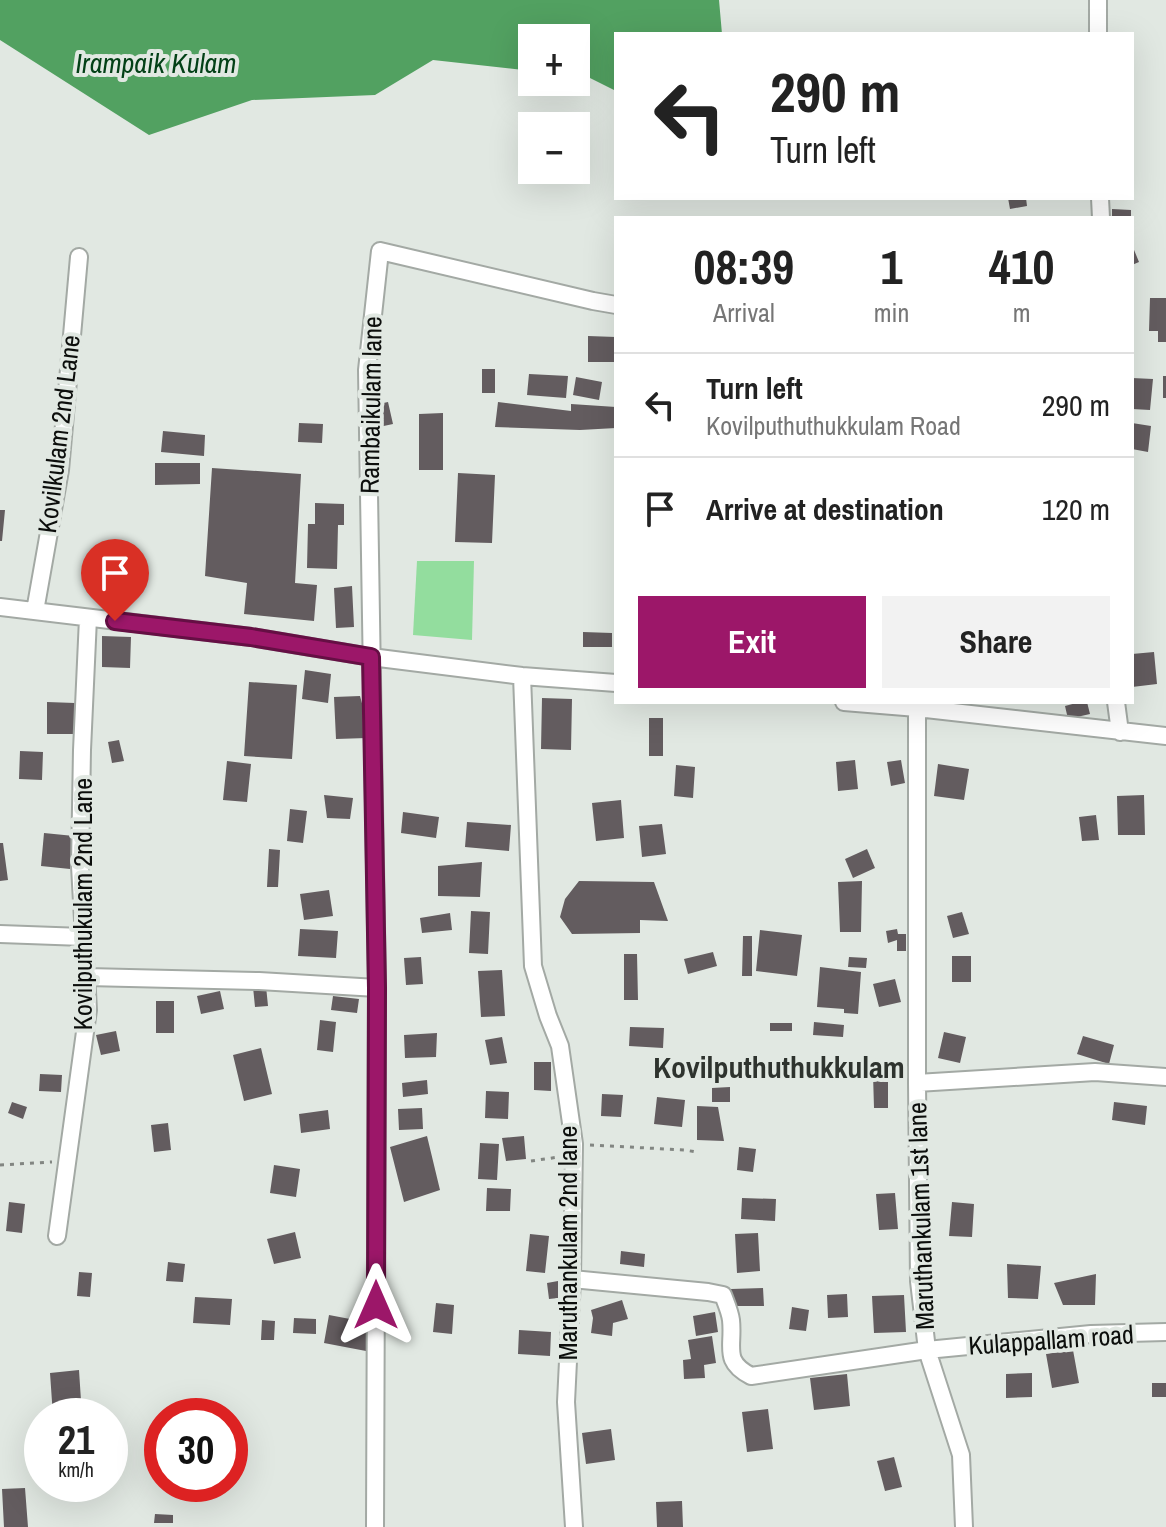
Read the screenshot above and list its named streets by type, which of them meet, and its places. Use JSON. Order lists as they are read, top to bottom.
{
  "streets": {
    "street": [
      "Rambaikulam lane",
      "Kovilkulam 2nd Lane",
      "Kovilputhukulam 2nd Lane",
      "Maruthankulam 1st lane",
      "Maruthankulam 2nd lane",
      "Kulappallam road"
    ]
  },
  "crossings": [
    ["Maruthankulam 1st lane", "Kulappallam road"],
    ["Maruthankulam 2nd lane", "Kulappallam road"]
  ],
  "districts": ["Kovilputhuthukkulam"],
  "water": ["Irampaik Kulam"],
  "page": {
    "map_buttons": ["+", "−"],
    "turn": ["290 m", "Turn left"],
    "eta": [
      "08:39",
      "Arrival",
      "1",
      "min",
      "410",
      "m"
    ],
    "list": [
      {
        "name": "Turn left",
        "note": "Kovilputhuthukkulam Road",
        "value": "290 m"
      },
      {
        "name": "Arrive at destination",
        "value": "120 m"
      }
    ],
    "buttons": ["Exit", "Share"],
    "speed": "21 km/h",
    "limit": "30"
  }
}
